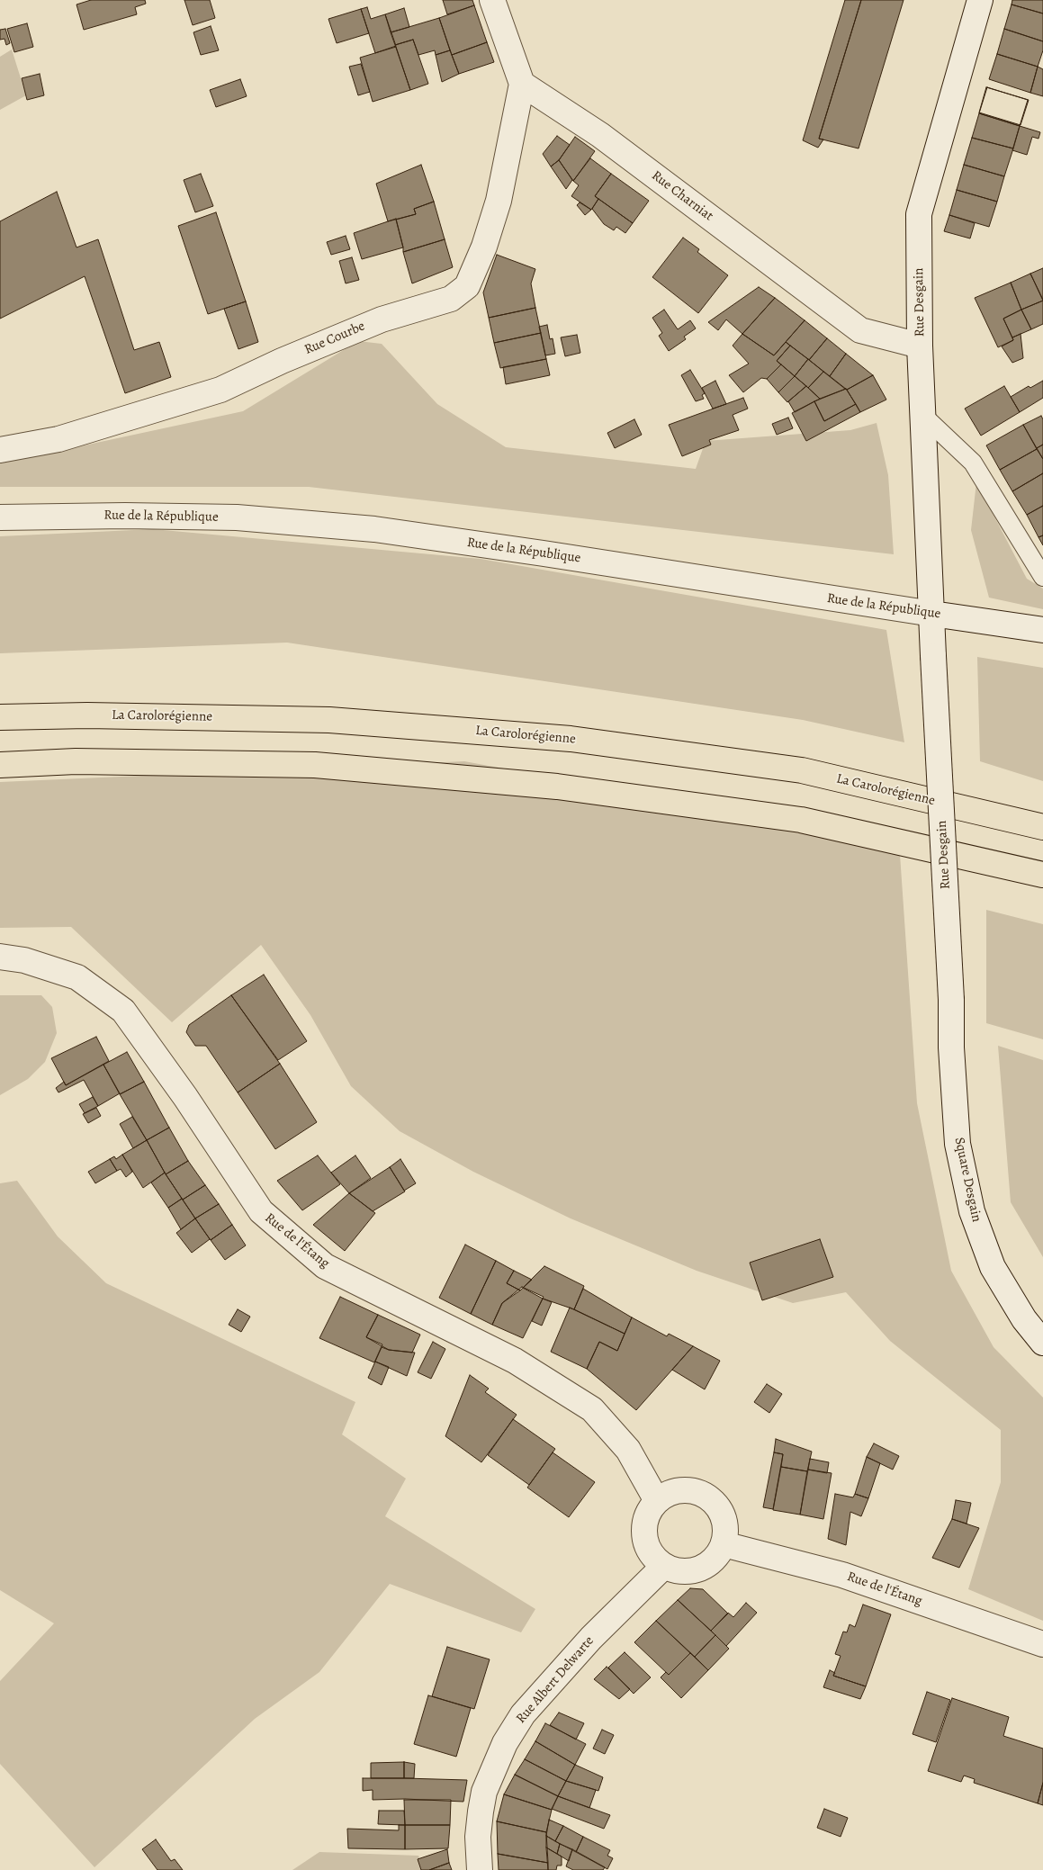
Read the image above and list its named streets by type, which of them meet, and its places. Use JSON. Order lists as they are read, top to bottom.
{
  "streets": {
    "highway": ["La Carolorégienne"],
    "street": [
      "Rue Charniat",
      "Rue Desgain",
      "Rue Courbe",
      "Rue de la République",
      "Square Desgain",
      "Rue de l'Étang",
      "Rue Albert Delwarte"
    ]
  },
  "crossings": [
    ["Rue Charniat", "Rue Desgain"],
    ["Rue Charniat", "Rue Courbe"],
    ["Rue Desgain", "Rue de la République"],
    ["Rue Desgain", "Square Desgain"],
    ["Rue de l'Étang", "Rue Albert Delwarte"]
  ]
}
